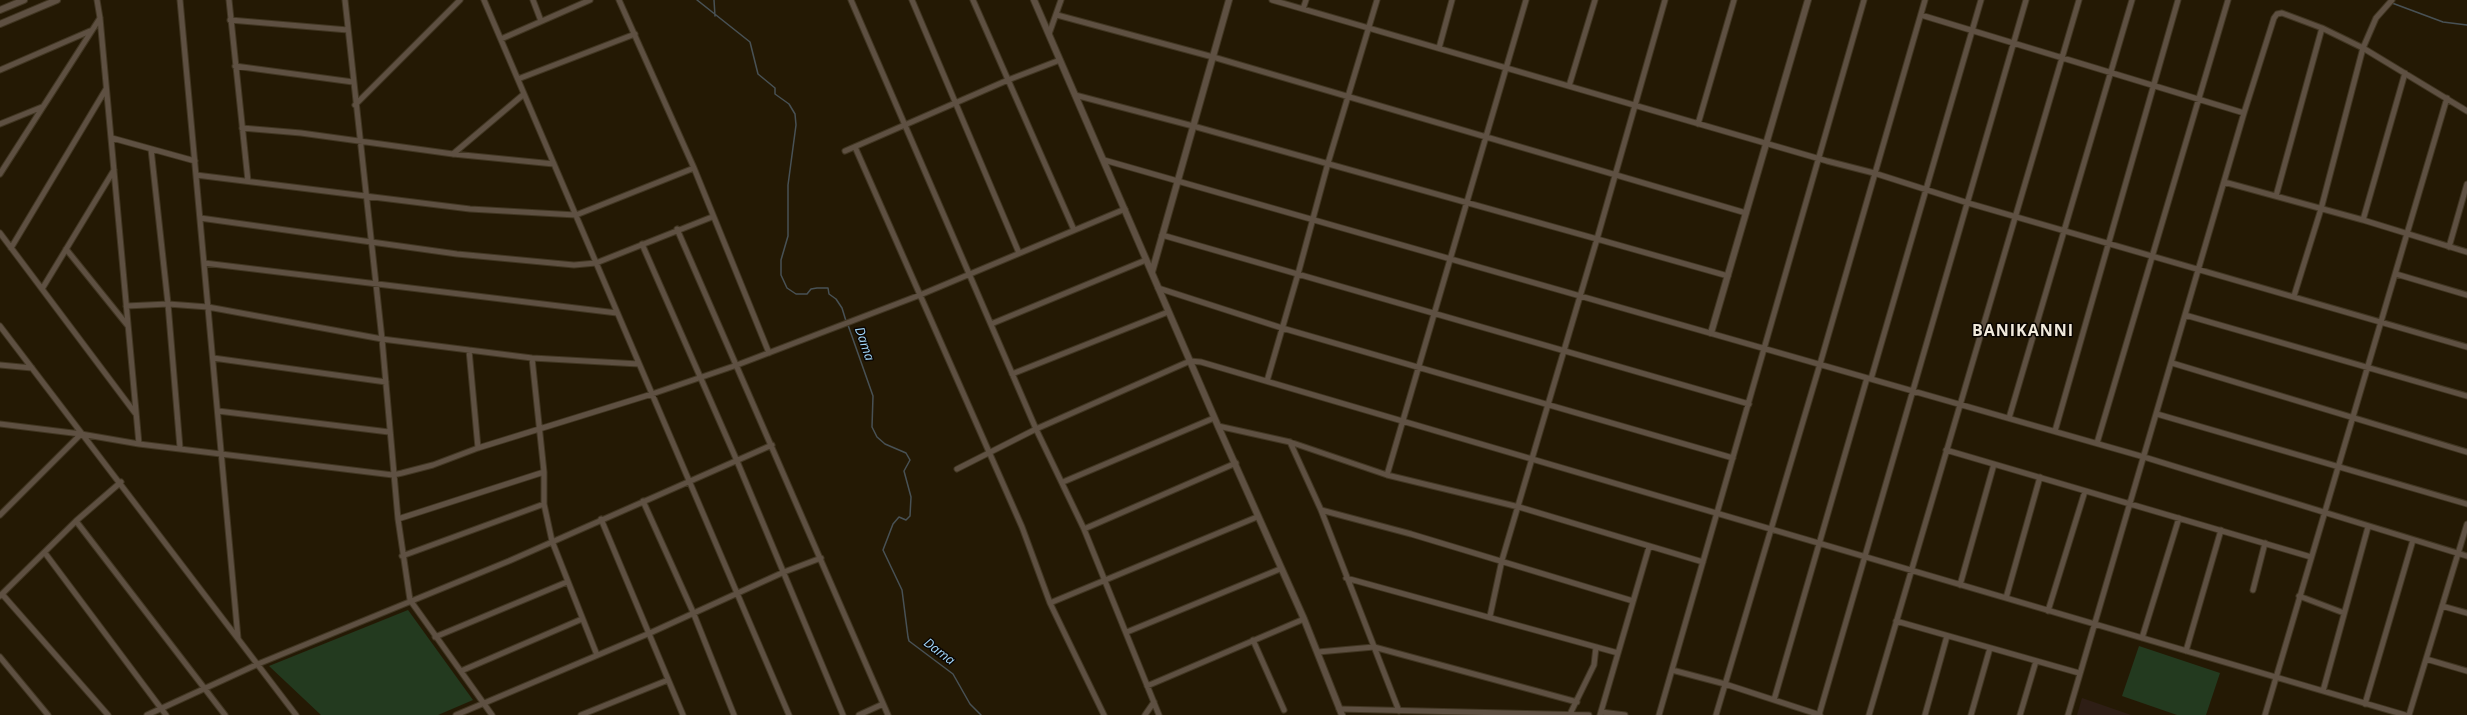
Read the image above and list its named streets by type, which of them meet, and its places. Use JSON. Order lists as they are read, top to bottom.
{
  "districts": ["BANIKANNI"],
  "water": ["Dama"]
}
